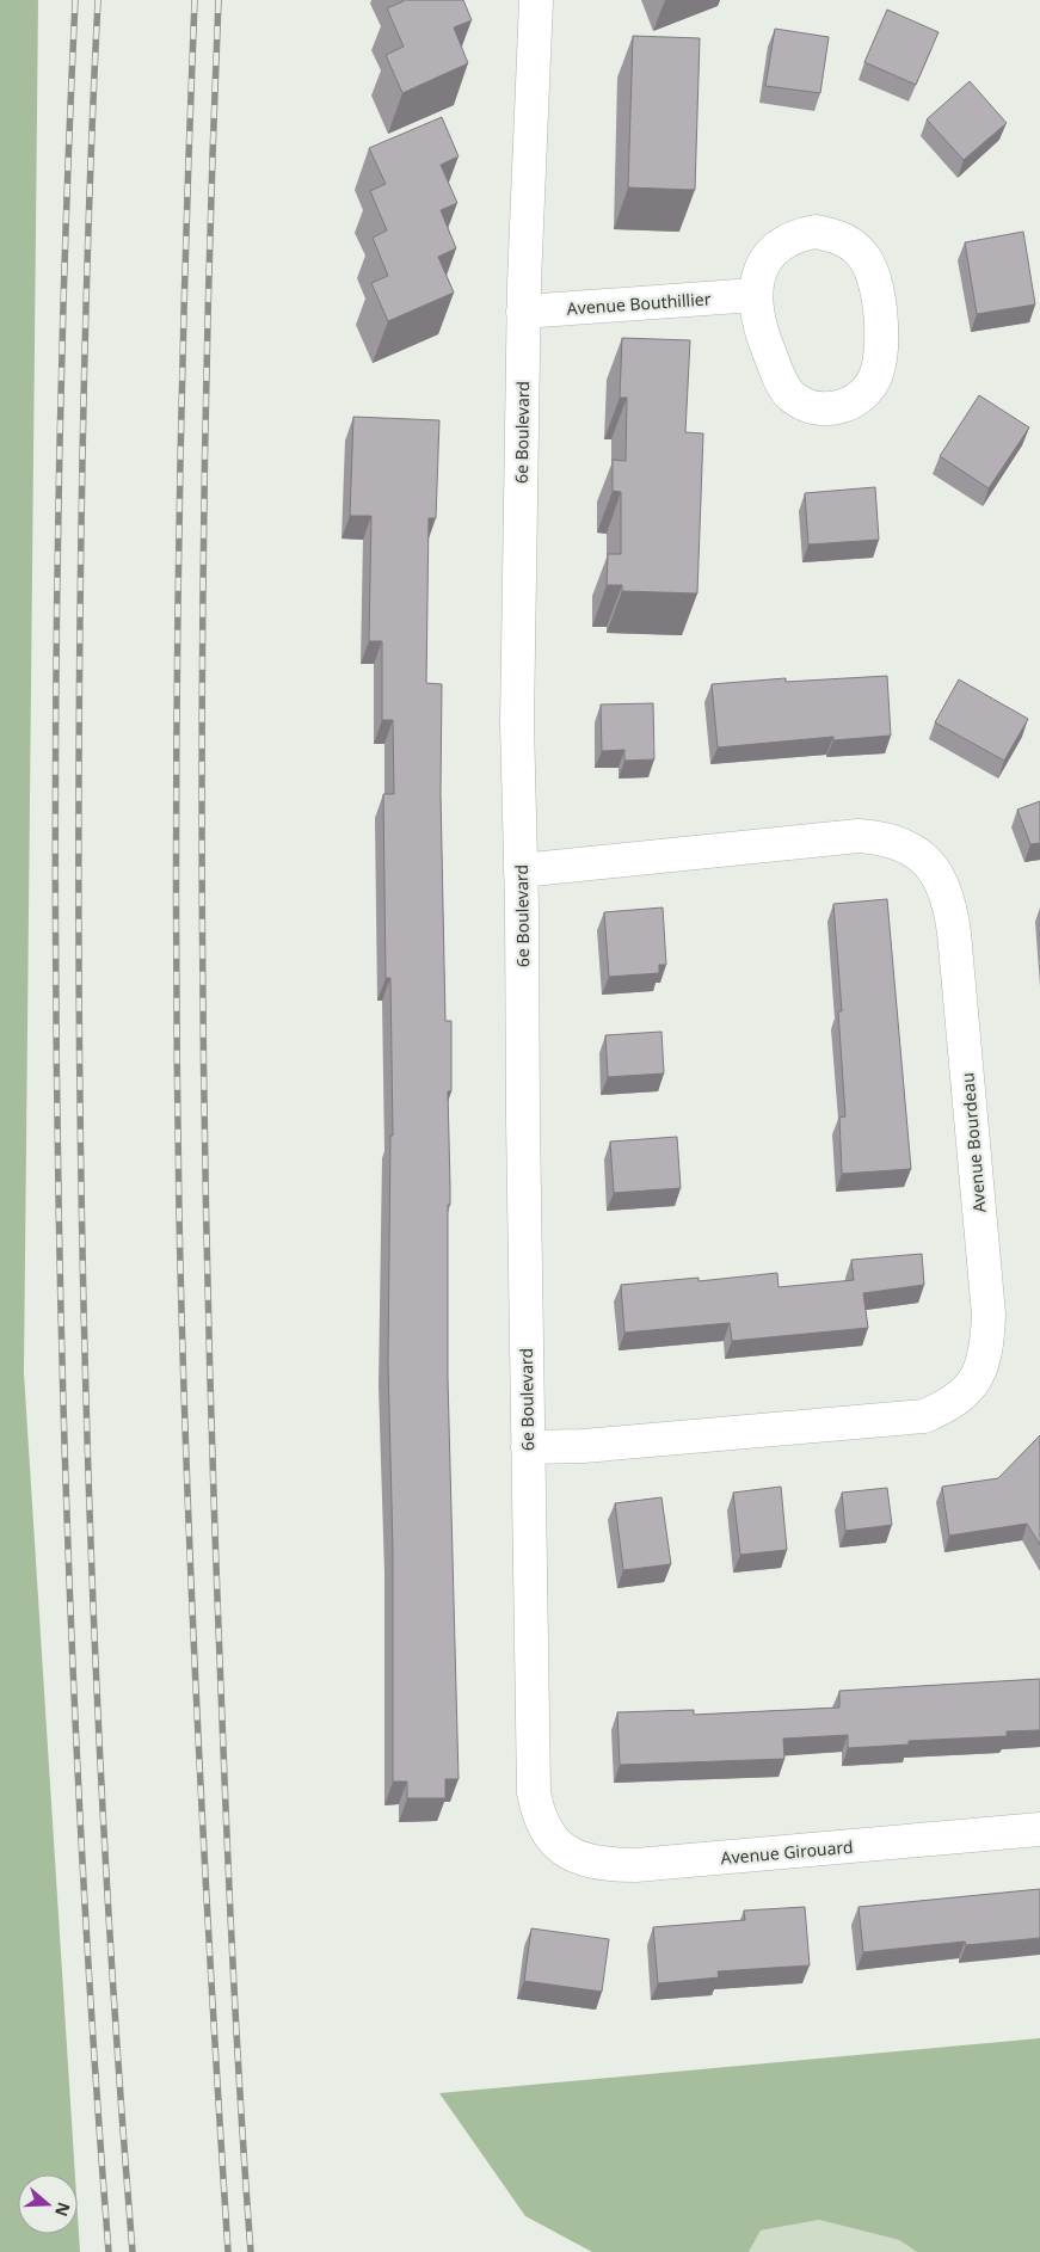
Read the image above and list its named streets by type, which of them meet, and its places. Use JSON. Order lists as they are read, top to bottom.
{
  "streets": {
    "street": [
      "Avenue Bouthillier",
      "6e Boulevard",
      "Avenue Bourdeau",
      "Avenue Girouard"
    ]
  },
  "crossings": [
    ["Avenue Bouthillier", "6e Boulevard"],
    ["6e Boulevard", "Avenue Bourdeau"],
    ["6e Boulevard", "Avenue Girouard"]
  ],
  "north": "right"
}
